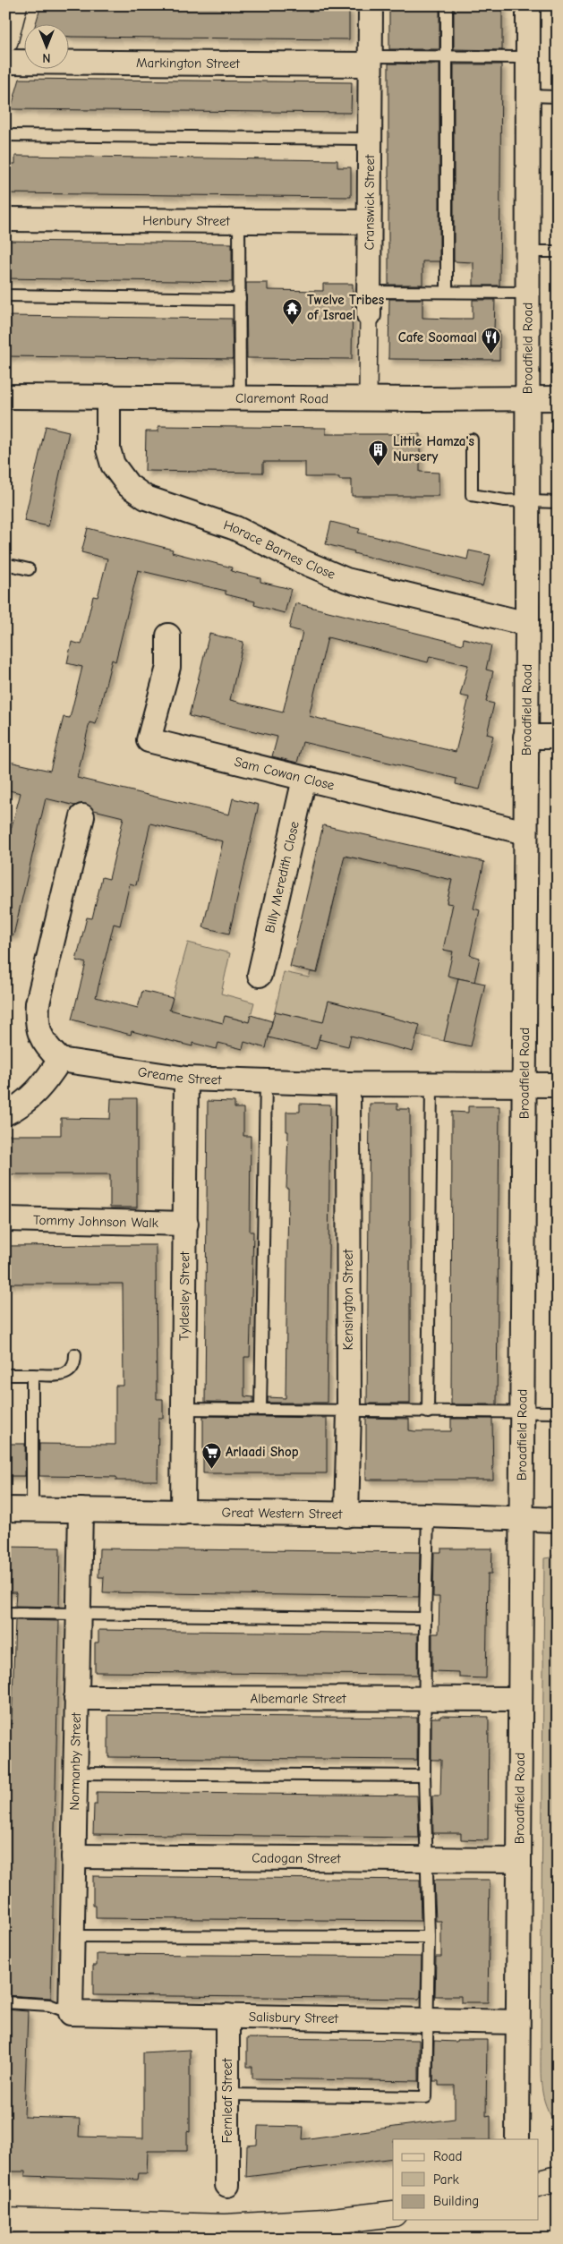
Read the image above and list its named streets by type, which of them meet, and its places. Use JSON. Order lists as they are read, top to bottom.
{
  "streets": {
    "street": [
      "Markington Street",
      "Cranswick Street",
      "Henbury Street",
      "Broadfield Road",
      "Claremont Road",
      "Horace Barnes Close",
      "Sam Cowan Close",
      "Billy Meredith Close",
      "Greame Street",
      "Tommy Johnson Walk",
      "Tyldesley Street",
      "Kensington Street",
      "Great Western Street",
      "Albemarle Street",
      "Normanby Street",
      "Cadogan Street",
      "Salisbury Street",
      "Fernleaf Street"
    ]
  },
  "crossings": [
    ["Markington Street", "Cranswick Street"],
    ["Cranswick Street", "Henbury Street"],
    ["Cranswick Street", "Claremont Road"],
    ["Broadfield Road", "Claremont Road"],
    ["Broadfield Road", "Horace Barnes Close"],
    ["Broadfield Road", "Sam Cowan Close"],
    ["Broadfield Road", "Greame Street"],
    ["Broadfield Road", "Great Western Street"],
    ["Broadfield Road", "Albemarle Street"],
    ["Broadfield Road", "Cadogan Street"],
    ["Broadfield Road", "Salisbury Street"],
    ["Claremont Road", "Horace Barnes Close"],
    ["Sam Cowan Close", "Billy Meredith Close"],
    ["Greame Street", "Tyldesley Street"],
    ["Greame Street", "Kensington Street"],
    ["Tommy Johnson Walk", "Tyldesley Street"],
    ["Tyldesley Street", "Great Western Street"],
    ["Kensington Street", "Great Western Street"],
    ["Great Western Street", "Normanby Street"],
    ["Albemarle Street", "Normanby Street"],
    ["Normanby Street", "Cadogan Street"],
    ["Normanby Street", "Salisbury Street"],
    ["Salisbury Street", "Fernleaf Street"]
  ],
  "places": {
    "temple": ["Twelve Tribes of Israel"],
    "restaurant": ["Cafe Soomaal"],
    "building": ["Little Hamza's Nursery"],
    "supermarket": ["Arlaadi Shop"]
  },
  "legend": ["Road", "Park", "Building"],
  "north": "bottom"
}
